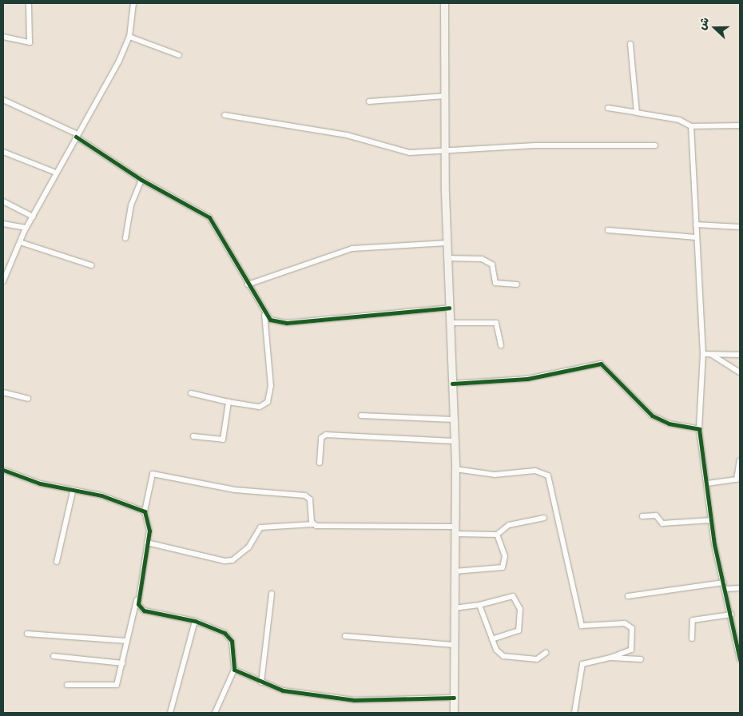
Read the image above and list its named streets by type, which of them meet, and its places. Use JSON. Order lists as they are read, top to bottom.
{
  "north": "left"
}
